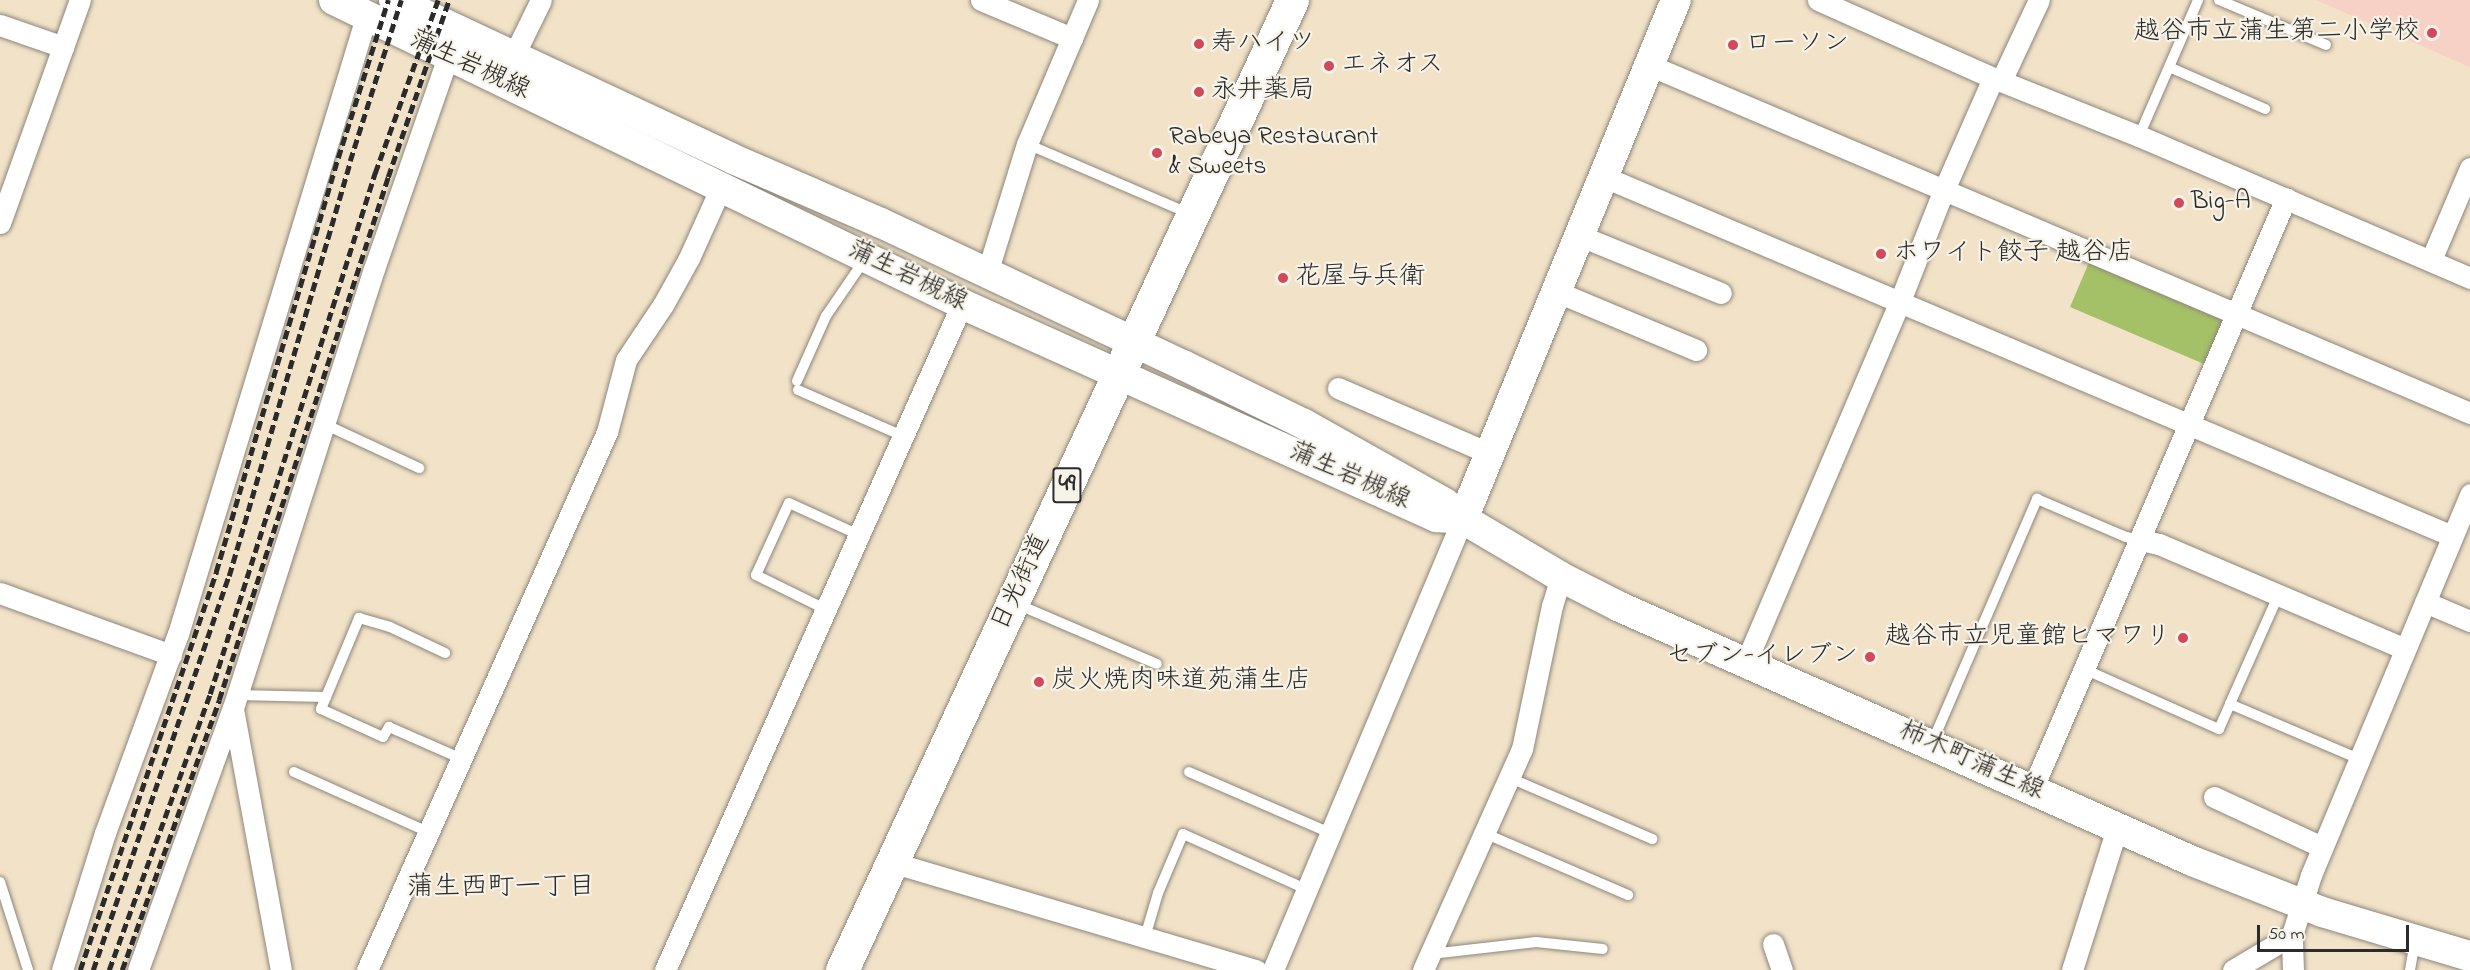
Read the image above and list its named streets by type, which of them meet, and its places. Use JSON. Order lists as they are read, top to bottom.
{
  "streets": {
    "main road": [
      "蒲生岩槻線",
      "49",
      "日光街道",
      "柿木町蒲生線"
    ]
  },
  "crossings": [
    ["蒲生岩槻線", "日光街道"],
    ["蒲生岩槻線", "柿木町蒲生線"],
    ["日光街道", "柿木町蒲生線"]
  ],
  "districts": ["蒲生西町一丁目"],
  "places": [
    "越谷市立蒲生第二小学校",
    "寿ハイツ",
    "ローソン",
    "エネオス",
    "永井薬局",
    "Rabeya Restaurant & Sweets",
    "Big-A",
    "ホワイト餃子 越谷店",
    "花屋与兵衛",
    "越谷市立児童館ヒマワリ",
    "セブン-イレブン",
    "炭火焼肉味道苑蒲生店"
  ],
  "scale_bar": "50 m"
}
